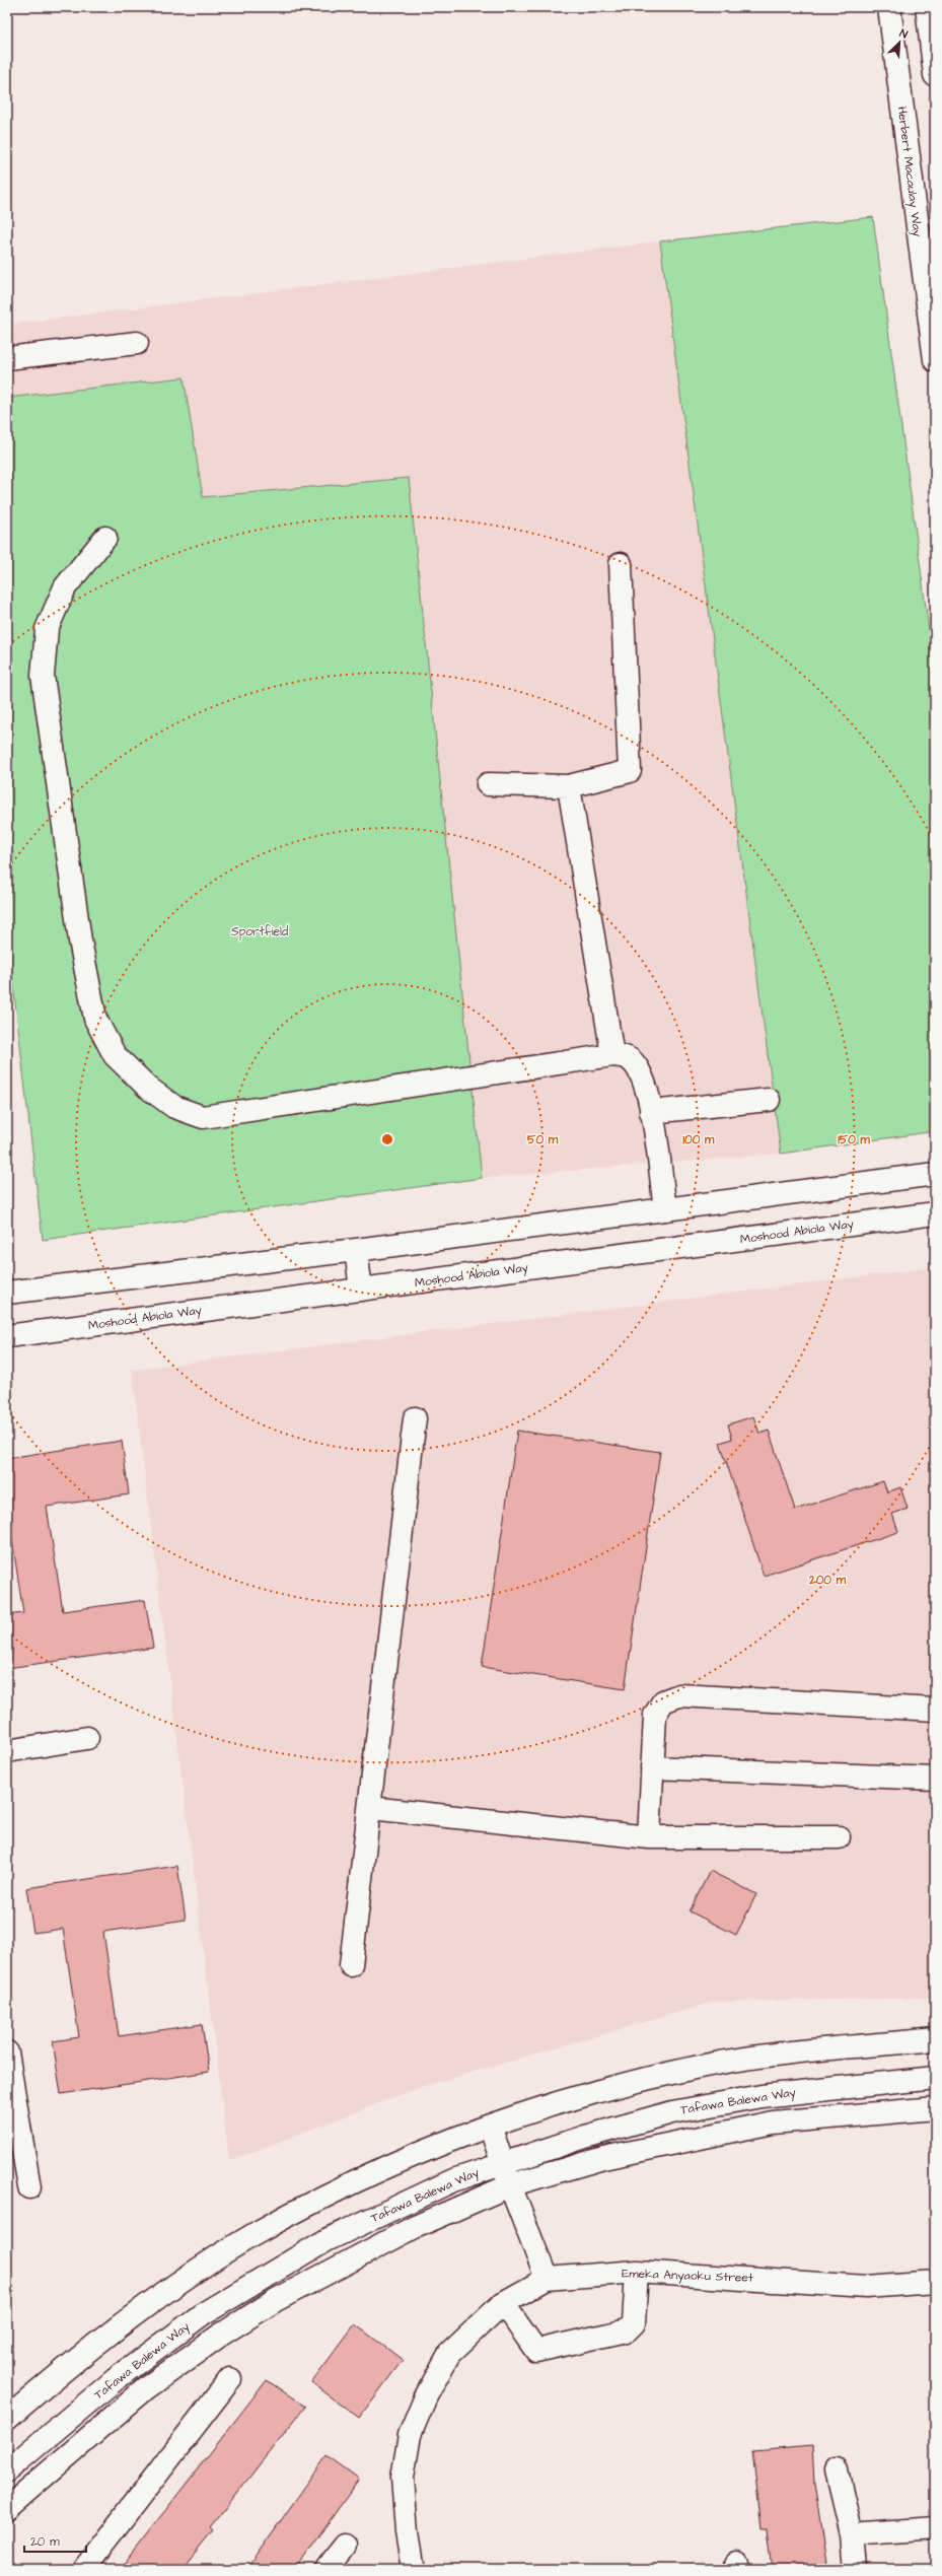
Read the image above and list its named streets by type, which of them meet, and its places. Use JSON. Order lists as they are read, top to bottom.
{
  "streets": {
    "main road": [
      "Herbert Macaulay Way",
      "Moshood Abiola Way",
      "Tafawa Balewa Way",
      "Emeka Anyaoku Street"
    ]
  },
  "parks": ["Sportfield"],
  "scale_bar": "20 m",
  "north": "top right",
  "rings": [
    "50 m",
    "100 m",
    "150 m",
    "200 m"
  ]
}
